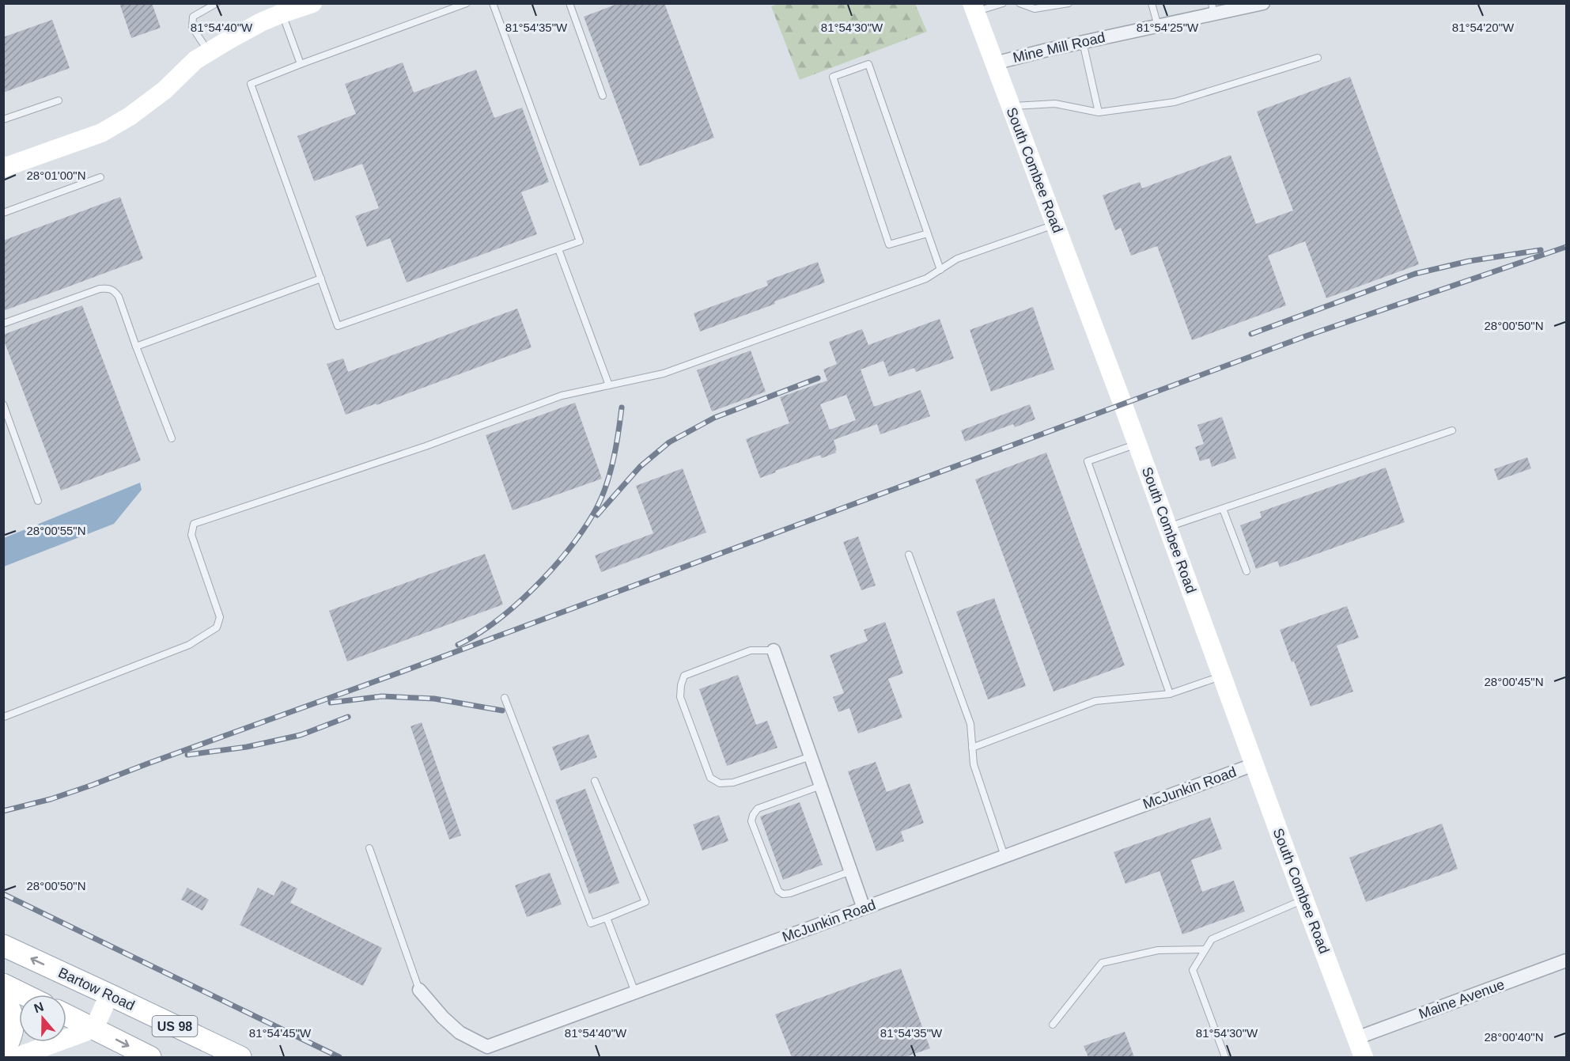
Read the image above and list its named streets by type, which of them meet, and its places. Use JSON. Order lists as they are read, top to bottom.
{
  "streets": {
    "main road": ["South Combee Road", "Bartow Road", "US 98"],
    "street": ["Mine Mill Road", "McJunkin Road", "Maine Avenue"]
  },
  "crossings": [
    ["Mine Mill Road", "South Combee Road"],
    ["South Combee Road", "McJunkin Road"],
    ["South Combee Road", "Maine Avenue"]
  ],
  "north": "top",
  "coordinates": [
    "81°54'40\"W",
    "81°54'35\"W",
    "81°54'30\"W",
    "81°54'25\"W",
    "81°54'20\"W",
    "28°01'00\"N",
    "28°00'50\"N",
    "28°00'55\"N",
    "28°00'45\"N",
    "81°54'45\"W",
    "28°00'40\"N"
  ]
}
